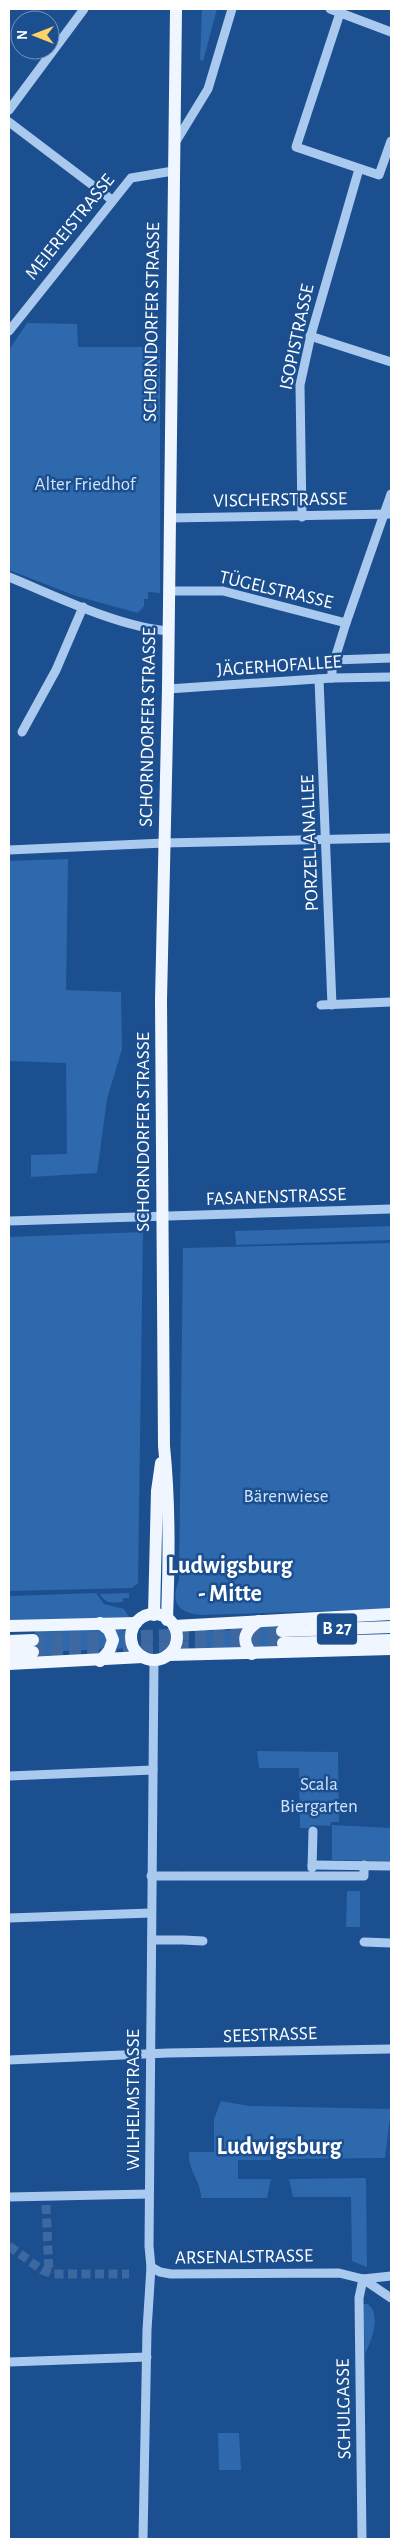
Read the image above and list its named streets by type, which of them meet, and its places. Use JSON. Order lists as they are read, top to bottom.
{
  "streets": {
    "main road": ["SCHORNDORFER STRASSE", "B 27"],
    "street": [
      "MEIEREISTRASSE",
      "ISOPISTRASSE",
      "VISCHERSTRASSE",
      "TÜGELSTRASSE",
      "JÄGERHOFALLEE",
      "PORZELLANALLEE",
      "FASANENSTRASSE",
      "SEESTRASSE",
      "WILHELMSTRASSE",
      "ARSENALSTRASSE",
      "SCHULGASSE"
    ]
  },
  "crossings": [
    ["MEIEREISTRASSE", "SCHORNDORFER STRASSE"],
    ["SCHORNDORFER STRASSE", "VISCHERSTRASSE"],
    ["SCHORNDORFER STRASSE", "TÜGELSTRASSE"],
    ["SCHORNDORFER STRASSE", "JÄGERHOFALLEE"],
    ["SCHORNDORFER STRASSE", "FASANENSTRASSE"],
    ["SCHORNDORFER STRASSE", "WILHELMSTRASSE"],
    ["ISOPISTRASSE", "VISCHERSTRASSE"],
    ["JÄGERHOFALLEE", "PORZELLANALLEE"],
    ["SEESTRASSE", "WILHELMSTRASSE"],
    ["WILHELMSTRASSE", "ARSENALSTRASSE"],
    ["ARSENALSTRASSE", "SCHULGASSE"]
  ],
  "districts": ["Ludwigsburg - Mitte", "Ludwigsburg"],
  "parks": ["Alter Friedhof", "Bärenwiese", "Scala Biergarten"],
  "north": "left"
}
